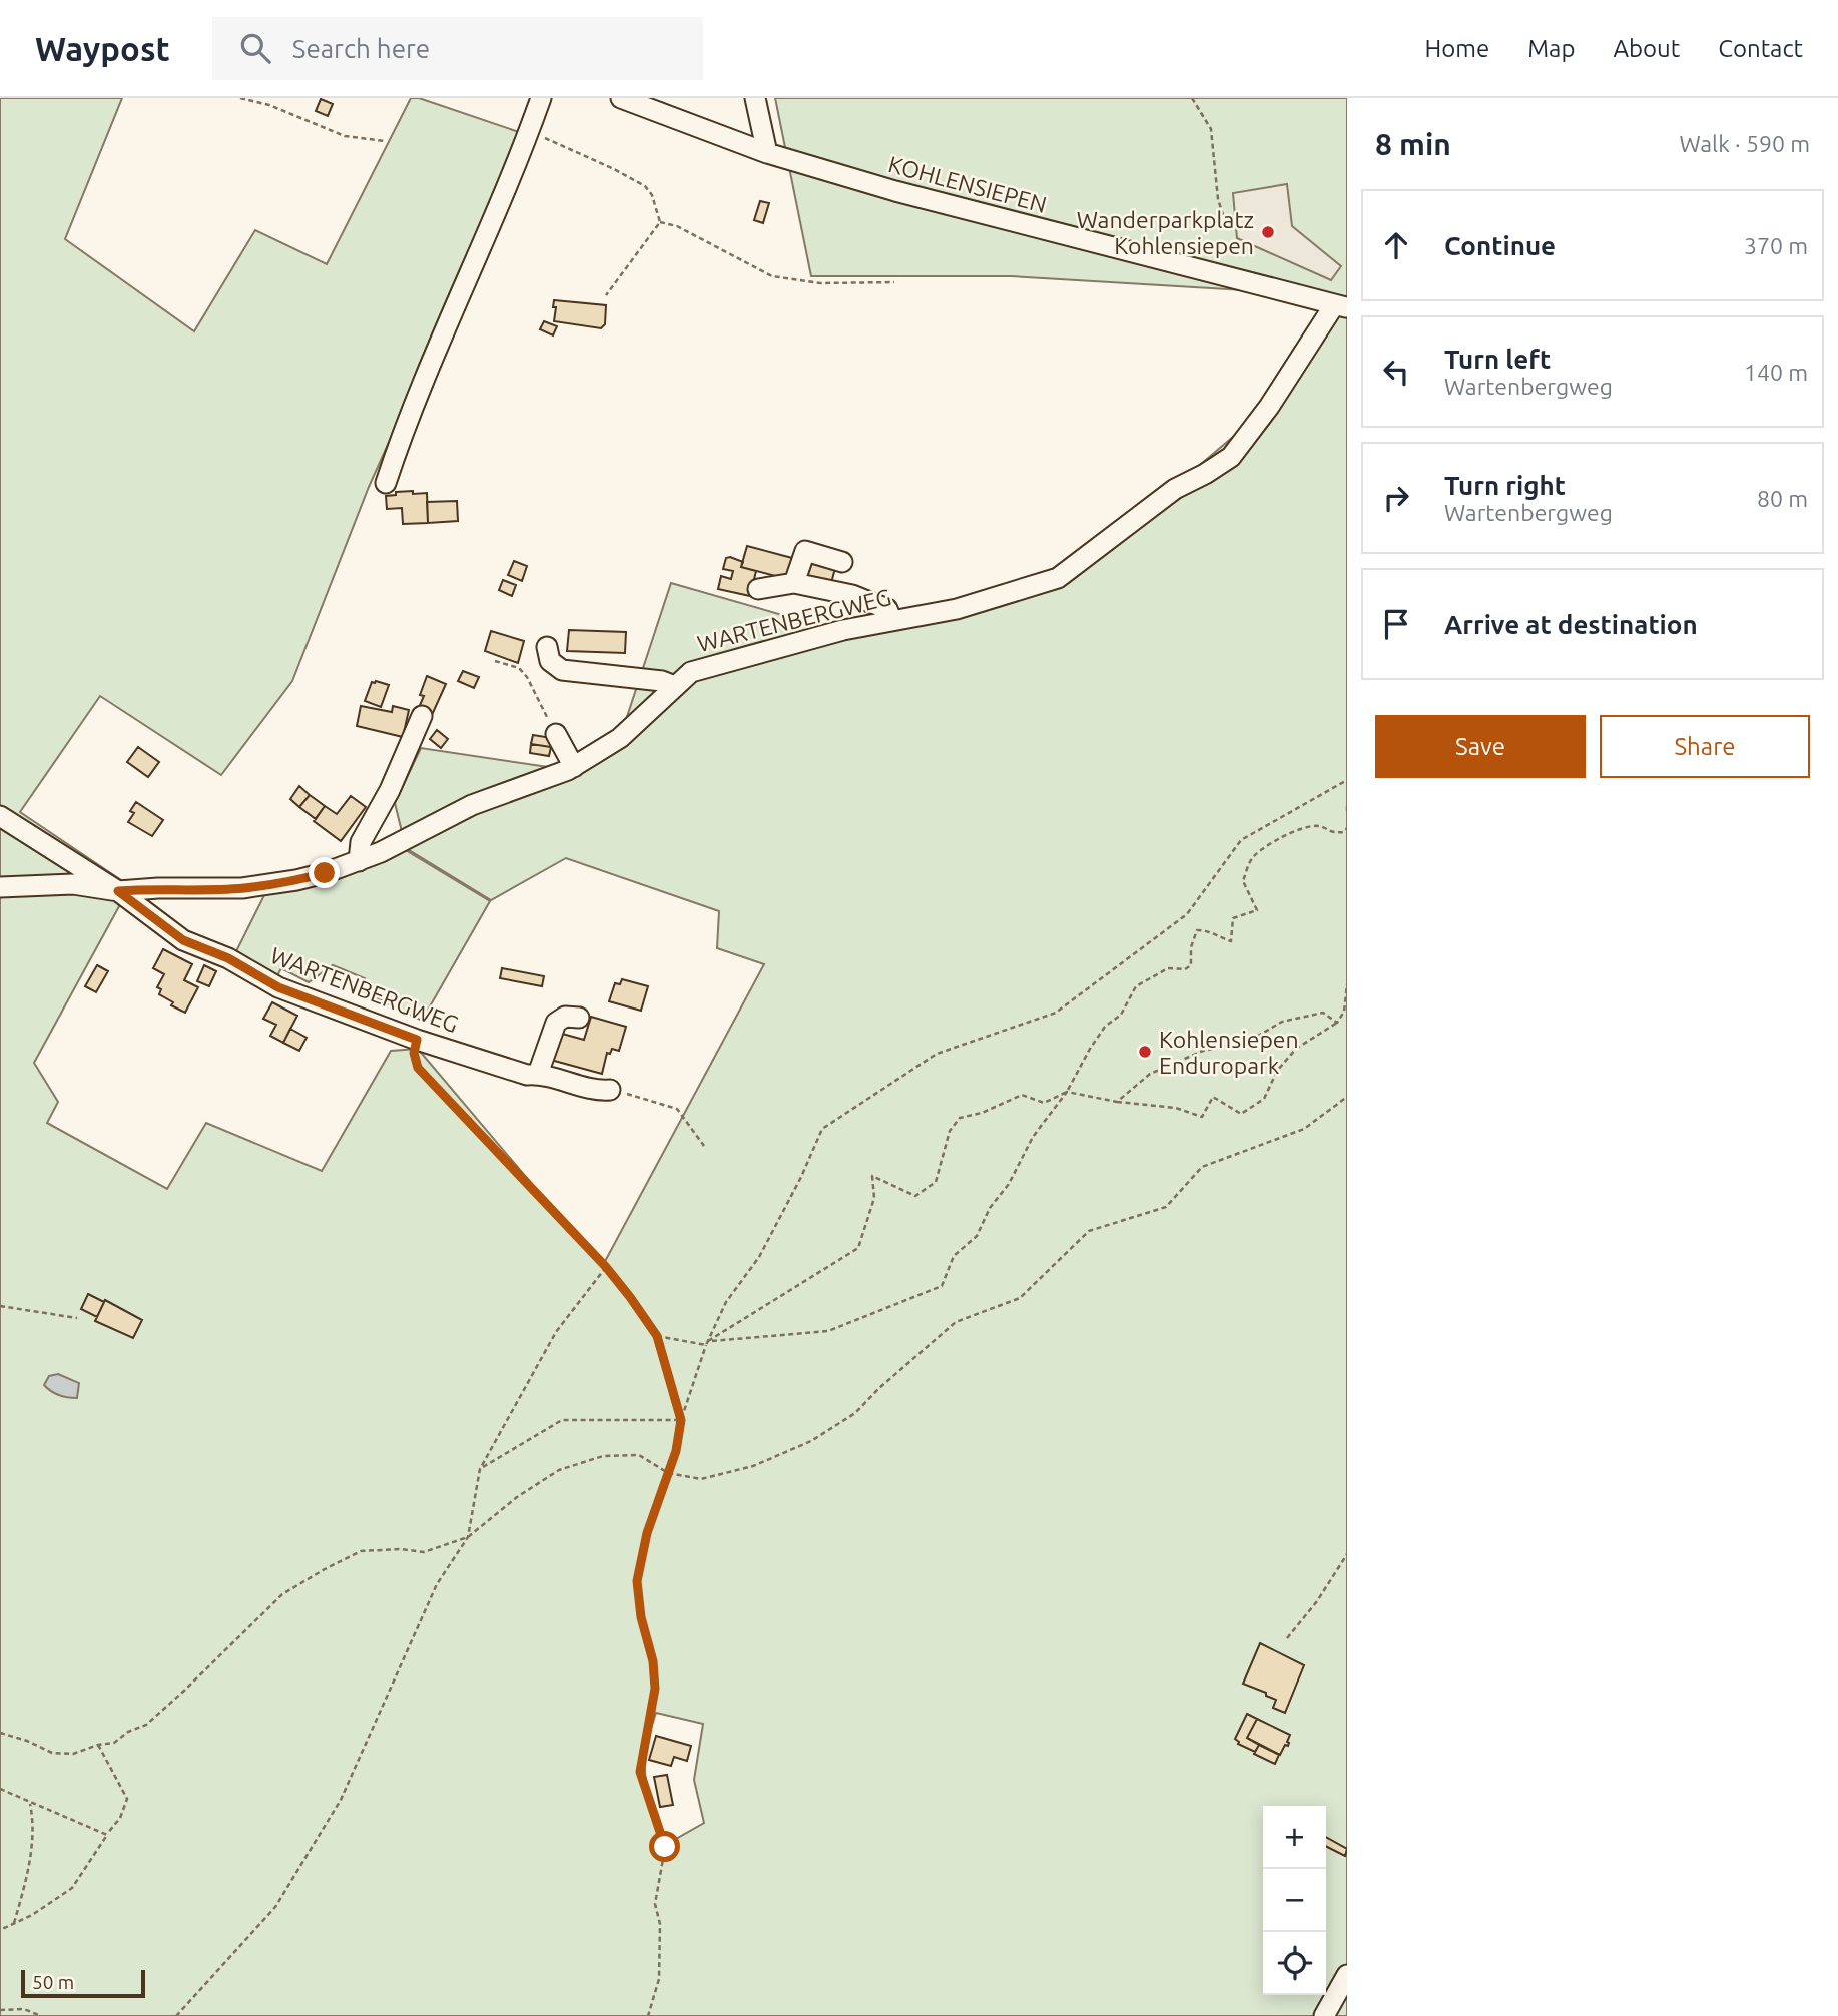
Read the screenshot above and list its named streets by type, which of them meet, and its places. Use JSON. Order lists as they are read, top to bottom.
{
  "streets": {
    "street": ["KOHLENSIEPEN", "WARTENBERGWEG"]
  },
  "crossings": [
    ["KOHLENSIEPEN", "WARTENBERGWEG"]
  ],
  "places": ["Wanderparkplatz Kohlensiepen", "Kohlensiepen Enduropark"],
  "scale_bar": "50 m",
  "page": {
    "header": "Waypost",
    "search": "Search here",
    "nav": [
      "Home",
      "Map",
      "About",
      "Contact"
    ],
    "heading": ["8 min", "Walk · 590 m"],
    "list": [
      ["Continue", "370 m"],
      ["Turn left", "Wartenbergweg", "140 m"],
      ["Turn right", "Wartenbergweg", "80 m"],
      "Arrive at destination"
    ],
    "buttons": ["Save", "Share"],
    "map_buttons": ["+", "−"],
    "scale": "50 m"
  }
}
